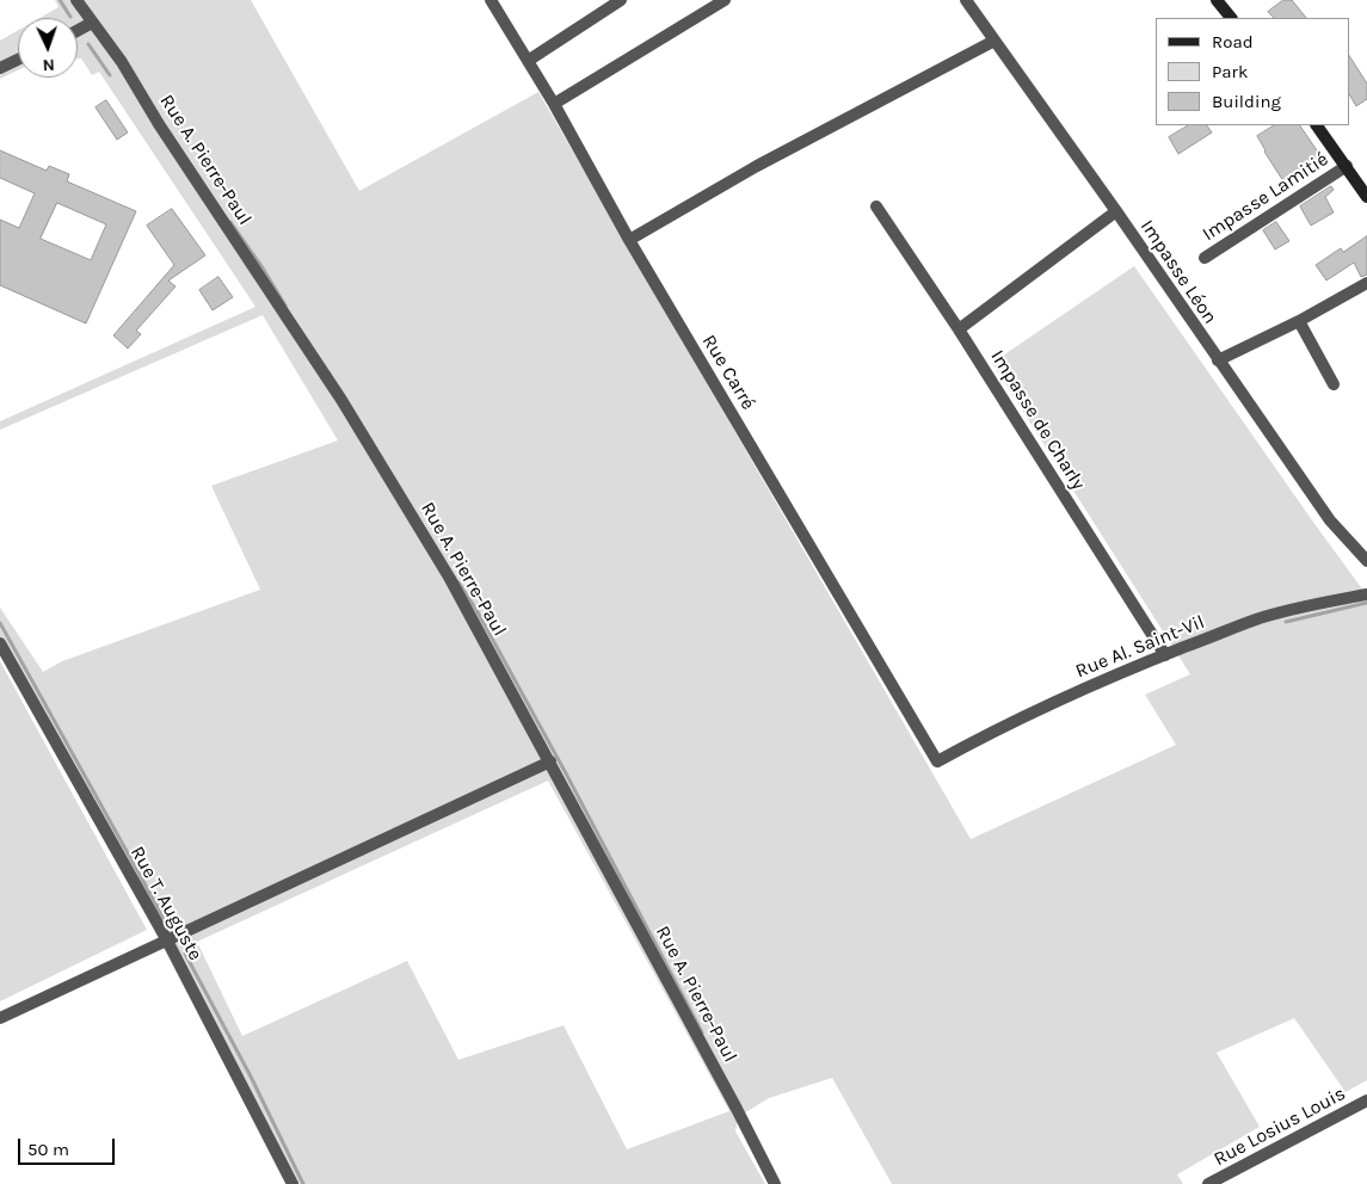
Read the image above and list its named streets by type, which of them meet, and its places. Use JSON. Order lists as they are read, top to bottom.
{
  "streets": {
    "street": [
      "Rue A. Pierre-Paul",
      "Impasse Lamitié",
      "Impasse Léon",
      "Rue Carré",
      "Impasse de Charly",
      "Rue Al. Saint-Vil",
      "Rue T. Auguste",
      "Rue Losius Louis"
    ]
  },
  "crossings": [
    ["Rue Carré", "Rue Al. Saint-Vil"],
    ["Impasse de Charly", "Rue Al. Saint-Vil"]
  ],
  "legend": ["Road", "Park", "Building"],
  "scale_bar": "50 m",
  "north": "bottom"
}
